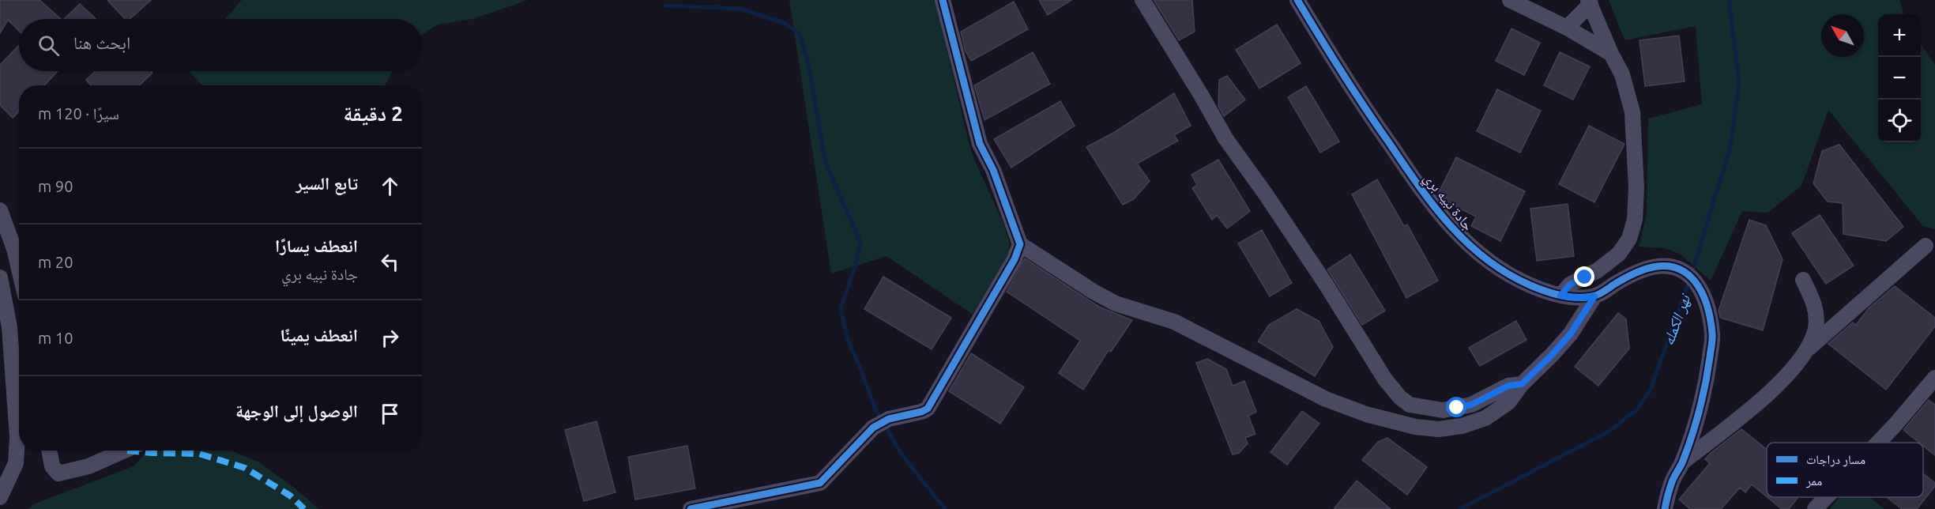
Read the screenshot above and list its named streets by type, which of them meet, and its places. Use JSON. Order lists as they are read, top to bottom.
{
  "streets": {
    "street": ["جادة نبيه بري"]
  },
  "water": ["نهر الكمله"],
  "legend": ["مسار دراجات", "ممر"],
  "north": "top left",
  "page": {
    "map_buttons": ["+", "−"],
    "search": "ابحث هنا",
    "heading": ["2 دقيقة", "سيرًا · 120 m"],
    "list": [
      ["تابع السير", "90 m"],
      ["انعطف يسارًا", "جادة نبيه بري", "20 m"],
      ["انعطف يمينًا", "10 m"],
      "الوصول إلى الوجهة"
    ]
  }
}
